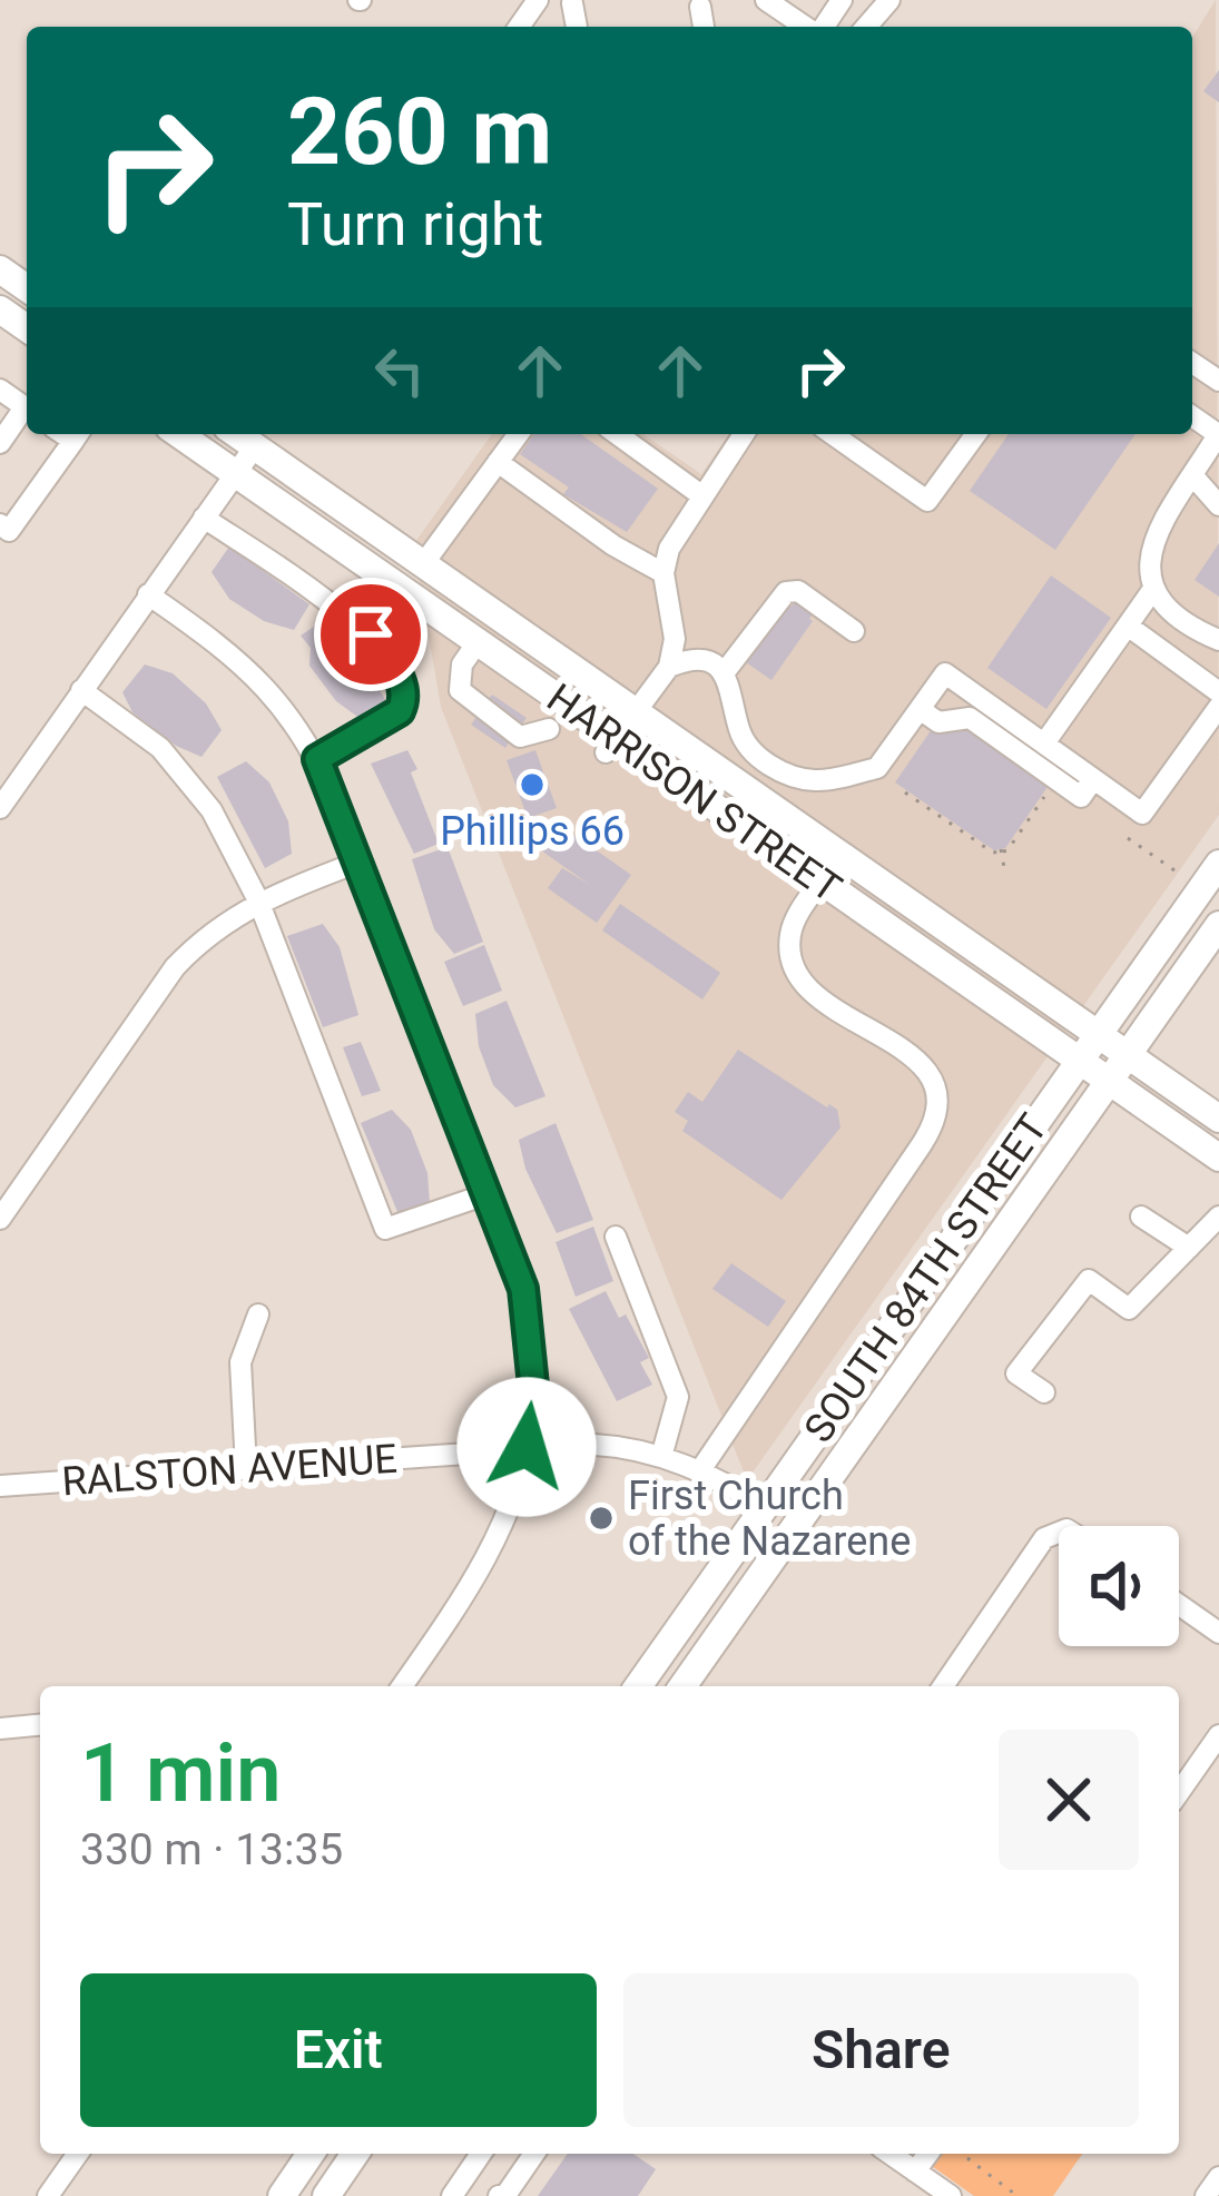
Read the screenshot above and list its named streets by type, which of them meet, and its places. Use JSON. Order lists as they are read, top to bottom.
{
  "streets": {
    "main road": ["HARRISON STREET", "SOUTH 84TH STREET"],
    "street": ["RALSTON AVENUE"]
  },
  "crossings": [
    ["HARRISON STREET", "SOUTH 84TH STREET"],
    ["SOUTH 84TH STREET", "RALSTON AVENUE"]
  ],
  "places": ["Phillips 66", "First Church of the Nazarene"],
  "page": {
    "turn": ["260 m", "Turn right"],
    "heading": ["1 min", "330 m · 13:35"],
    "buttons": ["Exit", "Share"]
  }
}
